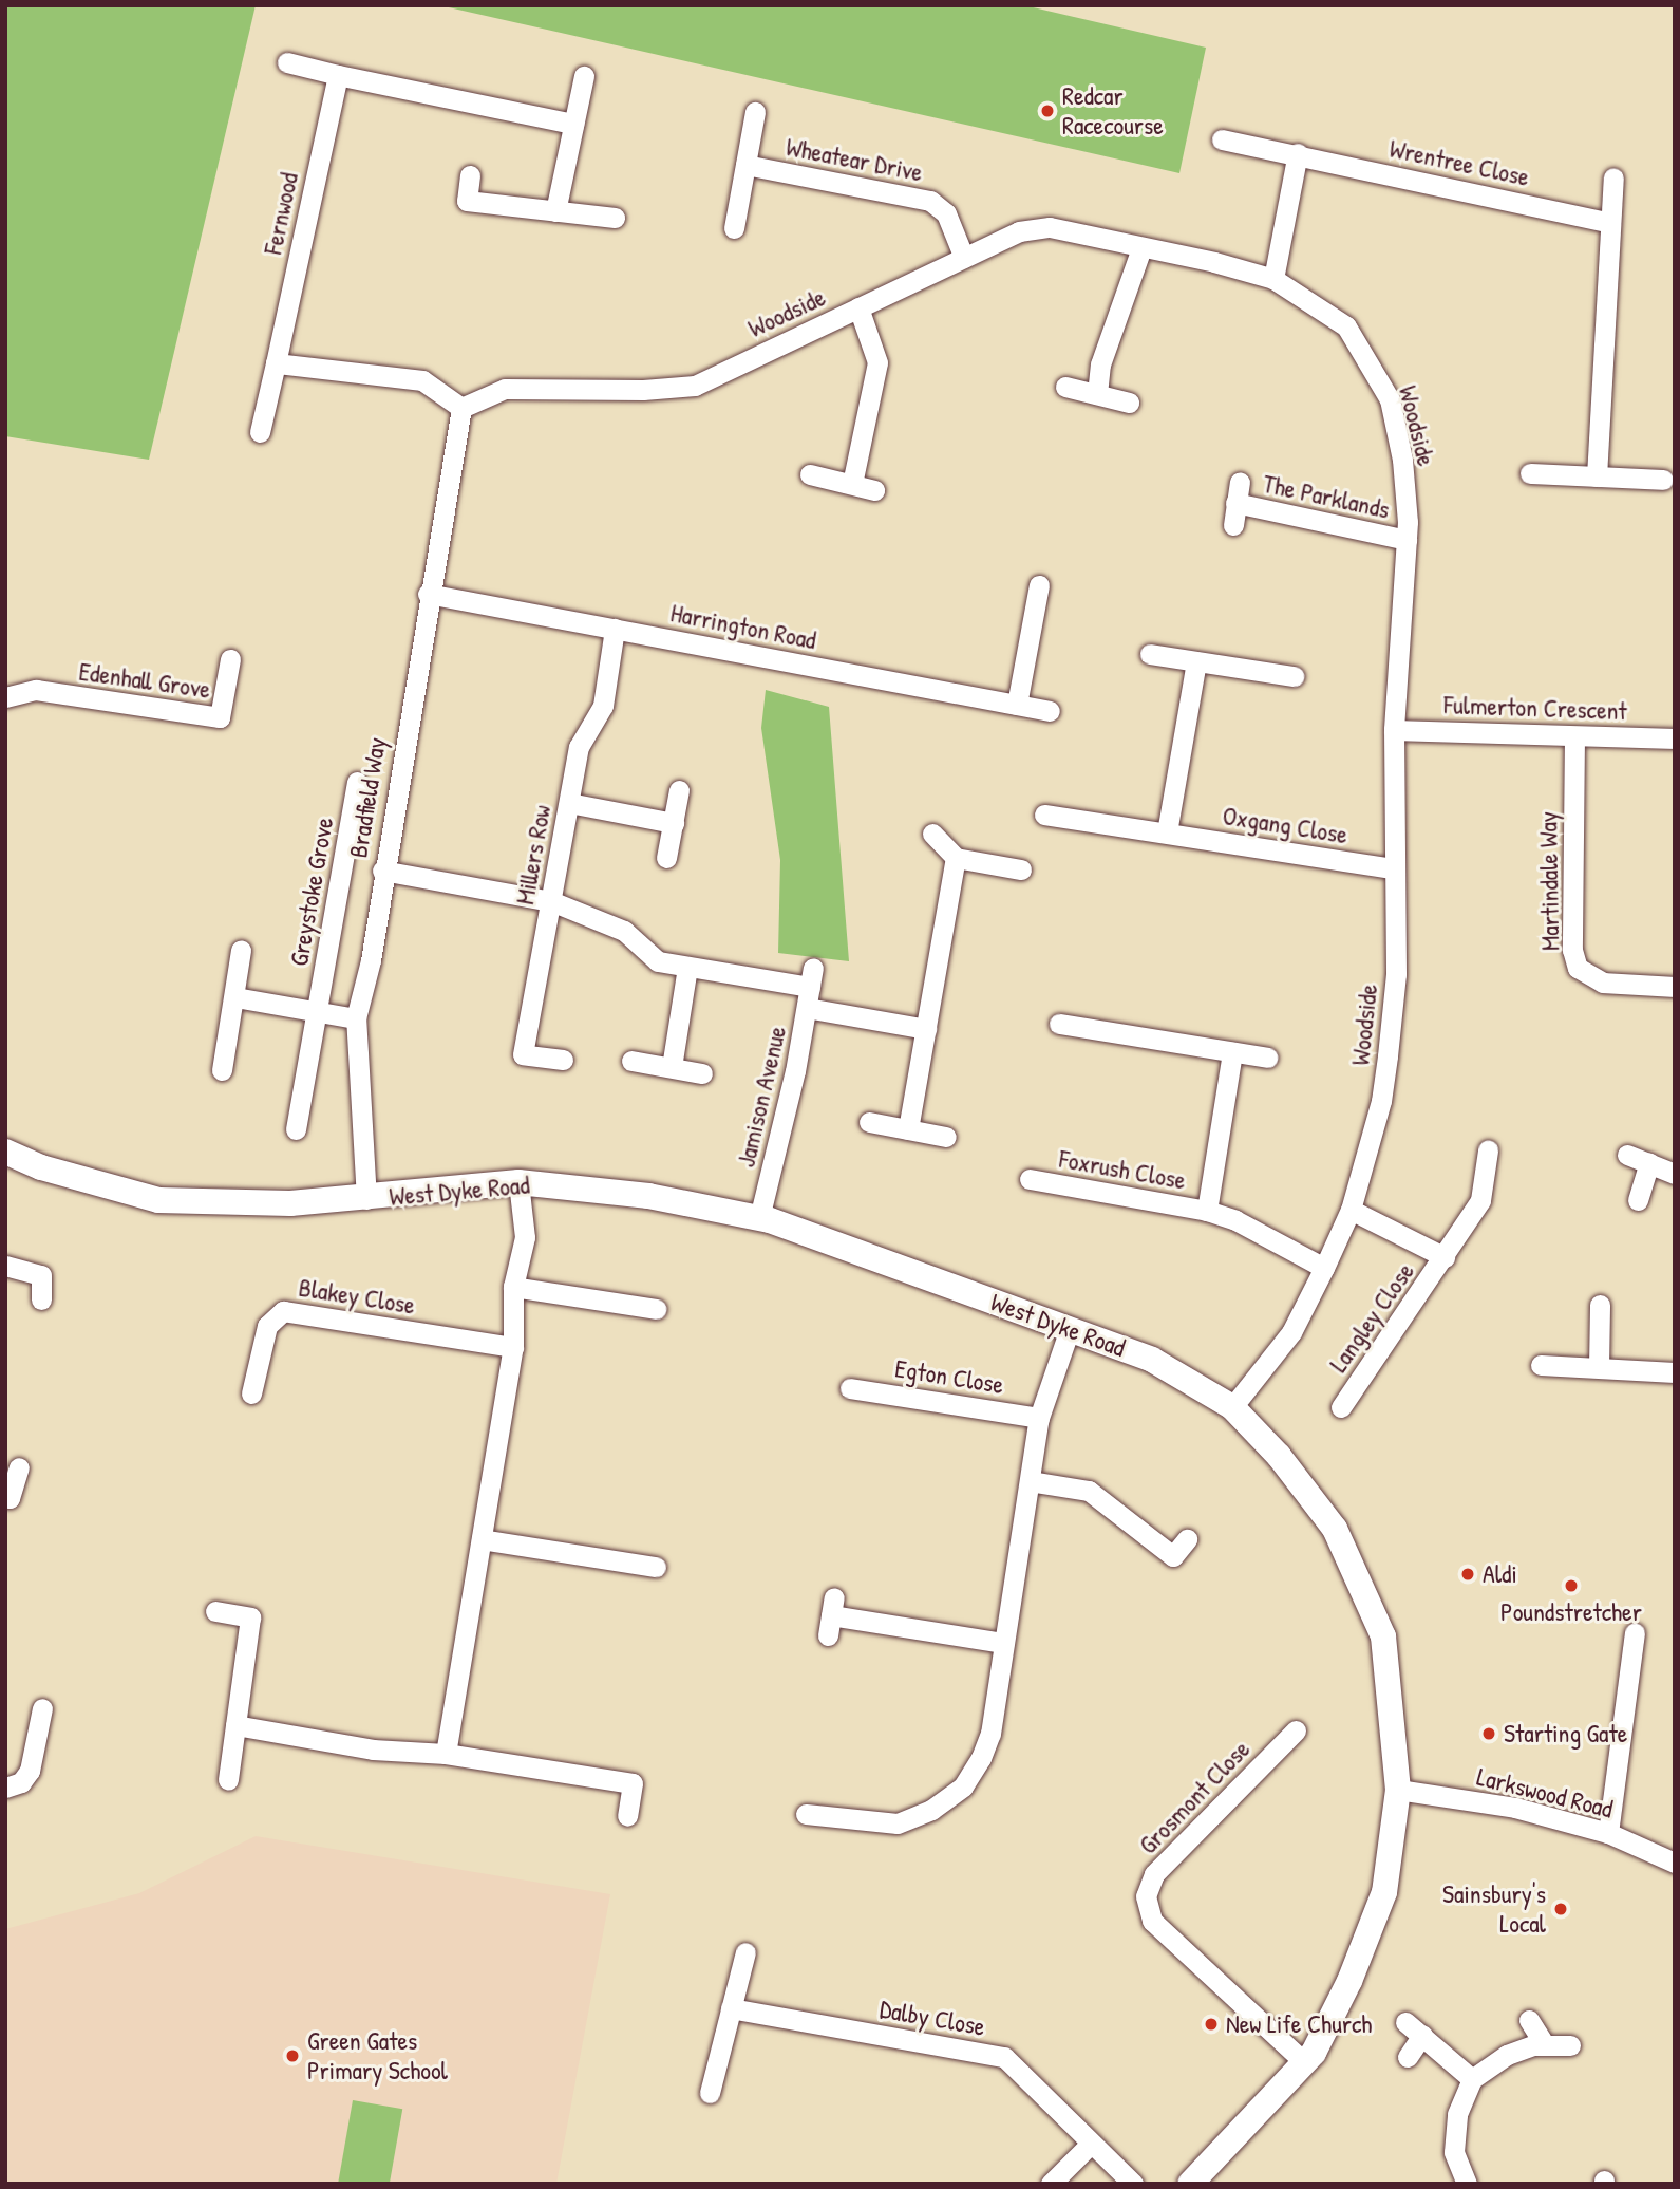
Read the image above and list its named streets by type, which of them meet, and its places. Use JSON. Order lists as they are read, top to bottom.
{
  "streets": {
    "street": [
      "Wheatear Drive",
      "Wrentree Close",
      "Fernwood",
      "Woodside",
      "The Parklands",
      "Harrington Road",
      "Edenhall Grove",
      "Fulmerton Crescent",
      "Bradfield Way",
      "Oxgang Close",
      "Millers Row",
      "Martindale Way",
      "Greystoke Grove",
      "Jamison Avenue",
      "Foxrush Close",
      "West Dyke Road",
      "Blakey Close",
      "Langley Close",
      "Egton Close",
      "Larkswood Road",
      "Grosmont Close",
      "Dalby Close"
    ]
  },
  "crossings": [
    ["Wheatear Drive", "Woodside"],
    ["Woodside", "The Parklands"],
    ["Woodside", "Fulmerton Crescent"],
    ["Woodside", "Bradfield Way"],
    ["Woodside", "Oxgang Close"],
    ["Woodside", "Foxrush Close"],
    ["Woodside", "West Dyke Road"],
    ["Woodside", "Langley Close"],
    ["Harrington Road", "Bradfield Way"],
    ["Harrington Road", "Millers Row"],
    ["Fulmerton Crescent", "Martindale Way"],
    ["Bradfield Way", "Jamison Avenue"],
    ["Bradfield Way", "West Dyke Road"],
    ["Millers Row", "Jamison Avenue"],
    ["Jamison Avenue", "West Dyke Road"],
    ["West Dyke Road", "Larkswood Road"],
    ["West Dyke Road", "Grosmont Close"]
  ],
  "places": [
    "Redcar Racecourse",
    "Aldi",
    "Poundstretcher",
    "Starting Gate",
    "Sainsbury's Local",
    "New Life Church",
    "Green Gates Primary School"
  ]
}
